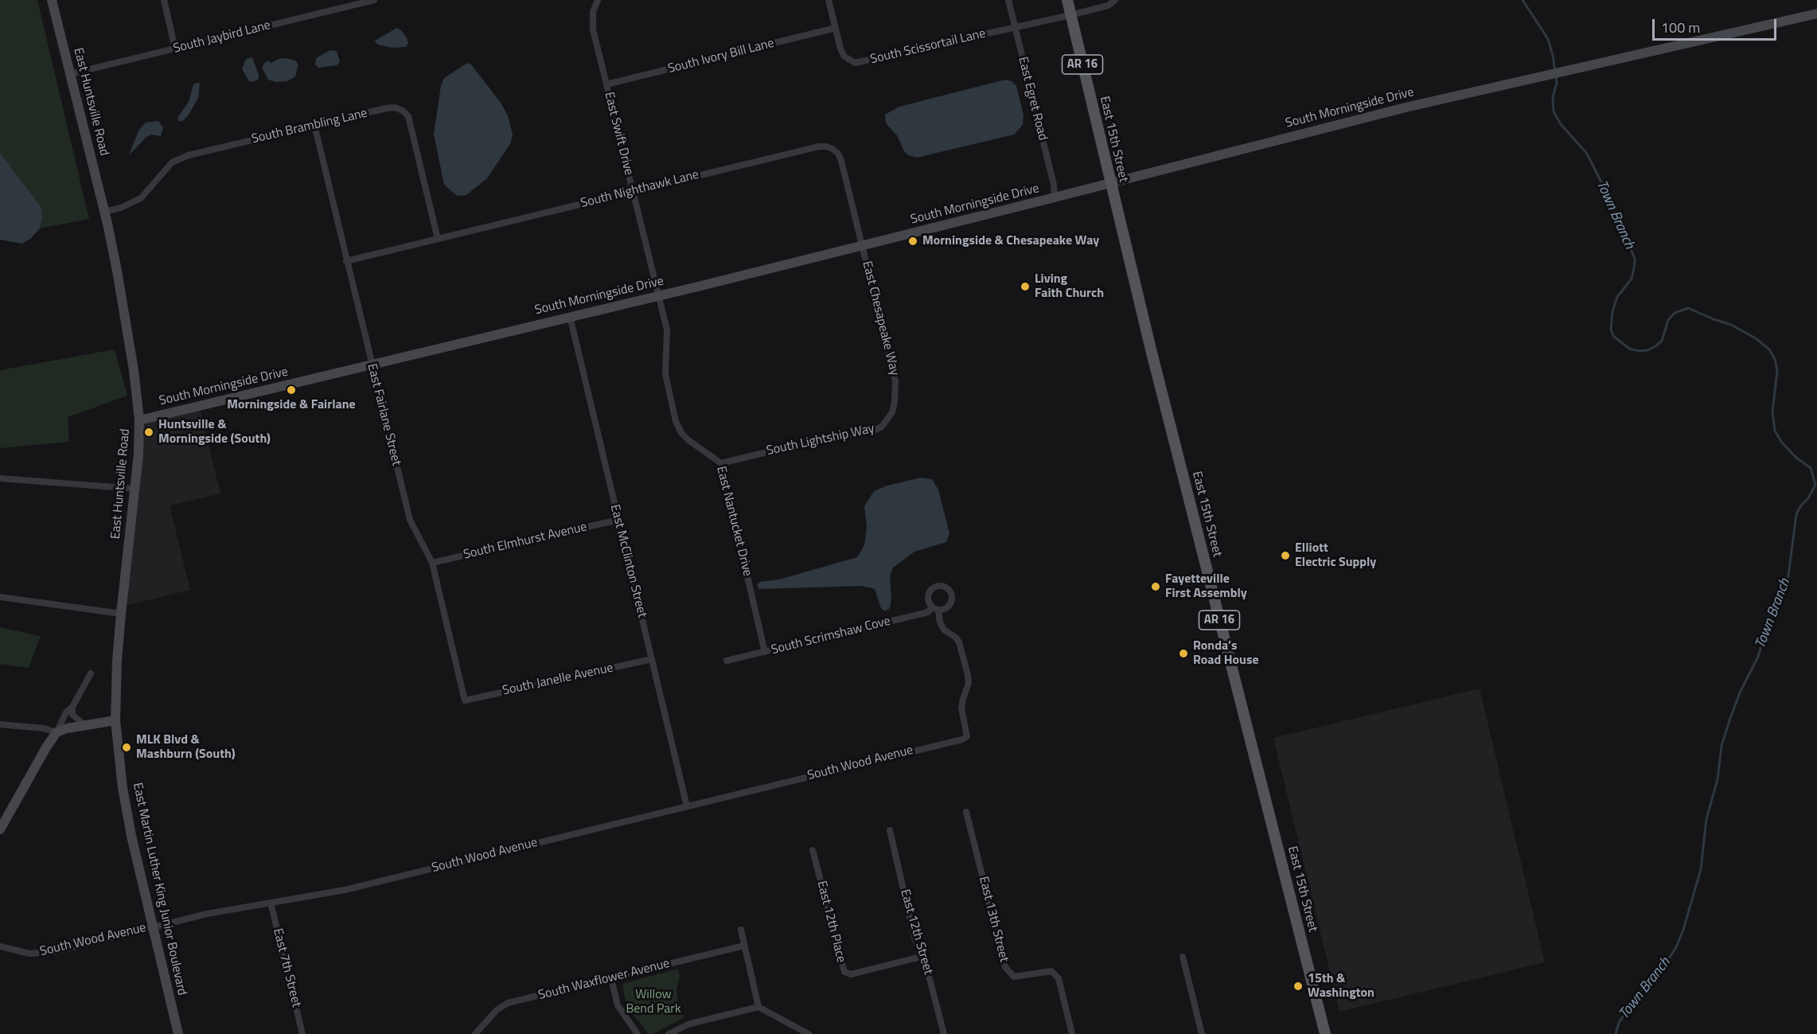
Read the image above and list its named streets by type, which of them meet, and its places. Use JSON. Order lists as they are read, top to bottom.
{
  "streets": {
    "main road": ["AR 16", "East 15th Street"],
    "street": [
      "South Jaybird Lane",
      "South Scissortail Lane",
      "South Ivory Bill Lane",
      "East Egret Road",
      "East Huntsville Road",
      "South Morningside Drive",
      "South Brambling Lane",
      "East Swift Drive",
      "South Nighthawk Lane",
      "East Chesapeake Way",
      "East Fairlane Street",
      "South Lightship Way",
      "East Nantucket Drive",
      "South Elmhurst Avenue",
      "East McClinton Street",
      "South Scrimshaw Cove",
      "South Janelle Avenue",
      "South Wood Avenue",
      "East Martin Luther King Junior Boulevard",
      "East 13th Street",
      "East 12th Place",
      "East 12th Street",
      "East 7th Street",
      "South Waxflower Avenue"
    ]
  },
  "crossings": [
    ["South Jaybird Lane", "East Huntsville Road"],
    ["South Scissortail Lane", "South Ivory Bill Lane"],
    ["South Scissortail Lane", "East Egret Road"],
    ["South Scissortail Lane", "East 15th Street"],
    ["South Ivory Bill Lane", "East Swift Drive"],
    ["East Egret Road", "South Morningside Drive"],
    ["East Huntsville Road", "South Morningside Drive"],
    ["East Huntsville Road", "South Brambling Lane"],
    ["East Huntsville Road", "East Martin Luther King Junior Boulevard"],
    ["South Morningside Drive", "East Swift Drive"],
    ["South Morningside Drive", "East 15th Street"],
    ["South Morningside Drive", "South Nighthawk Lane"],
    ["South Morningside Drive", "East Chesapeake Way"],
    ["South Morningside Drive", "East Fairlane Street"],
    ["South Morningside Drive", "East Nantucket Drive"],
    ["South Morningside Drive", "East McClinton Street"],
    ["South Brambling Lane", "South Nighthawk Lane"],
    ["South Brambling Lane", "East Fairlane Street"],
    ["East Swift Drive", "South Nighthawk Lane"],
    ["East Swift Drive", "East Nantucket Drive"],
    ["South Nighthawk Lane", "East Chesapeake Way"],
    ["South Nighthawk Lane", "East Fairlane Street"],
    ["East Chesapeake Way", "South Lightship Way"],
    ["East Fairlane Street", "South Elmhurst Avenue"],
    ["East Fairlane Street", "South Janelle Avenue"],
    ["South Lightship Way", "East Nantucket Drive"],
    ["East Nantucket Drive", "South Scrimshaw Cove"],
    ["South Elmhurst Avenue", "East McClinton Street"],
    ["East McClinton Street", "South Janelle Avenue"],
    ["East McClinton Street", "South Wood Avenue"],
    ["South Scrimshaw Cove", "South Wood Avenue"],
    ["South Wood Avenue", "East Martin Luther King Junior Boulevard"],
    ["South Wood Avenue", "East 7th Street"],
    ["East 12th Place", "East 12th Street"]
  ],
  "water": ["Town Branch"],
  "parks": ["Willow Bend Park"],
  "places": [
    "Morningside & Chesapeake Way",
    "Living Faith Church",
    "Morningside & Fairlane",
    "Huntsville & Morningside (South)",
    "Elliott Electric Supply",
    "Fayetteville First Assembly",
    "Ronda’s Road House",
    "MLK Blvd & Mashburn (South)",
    "15th & Washington"
  ],
  "scale_bar": "100 m"
}
